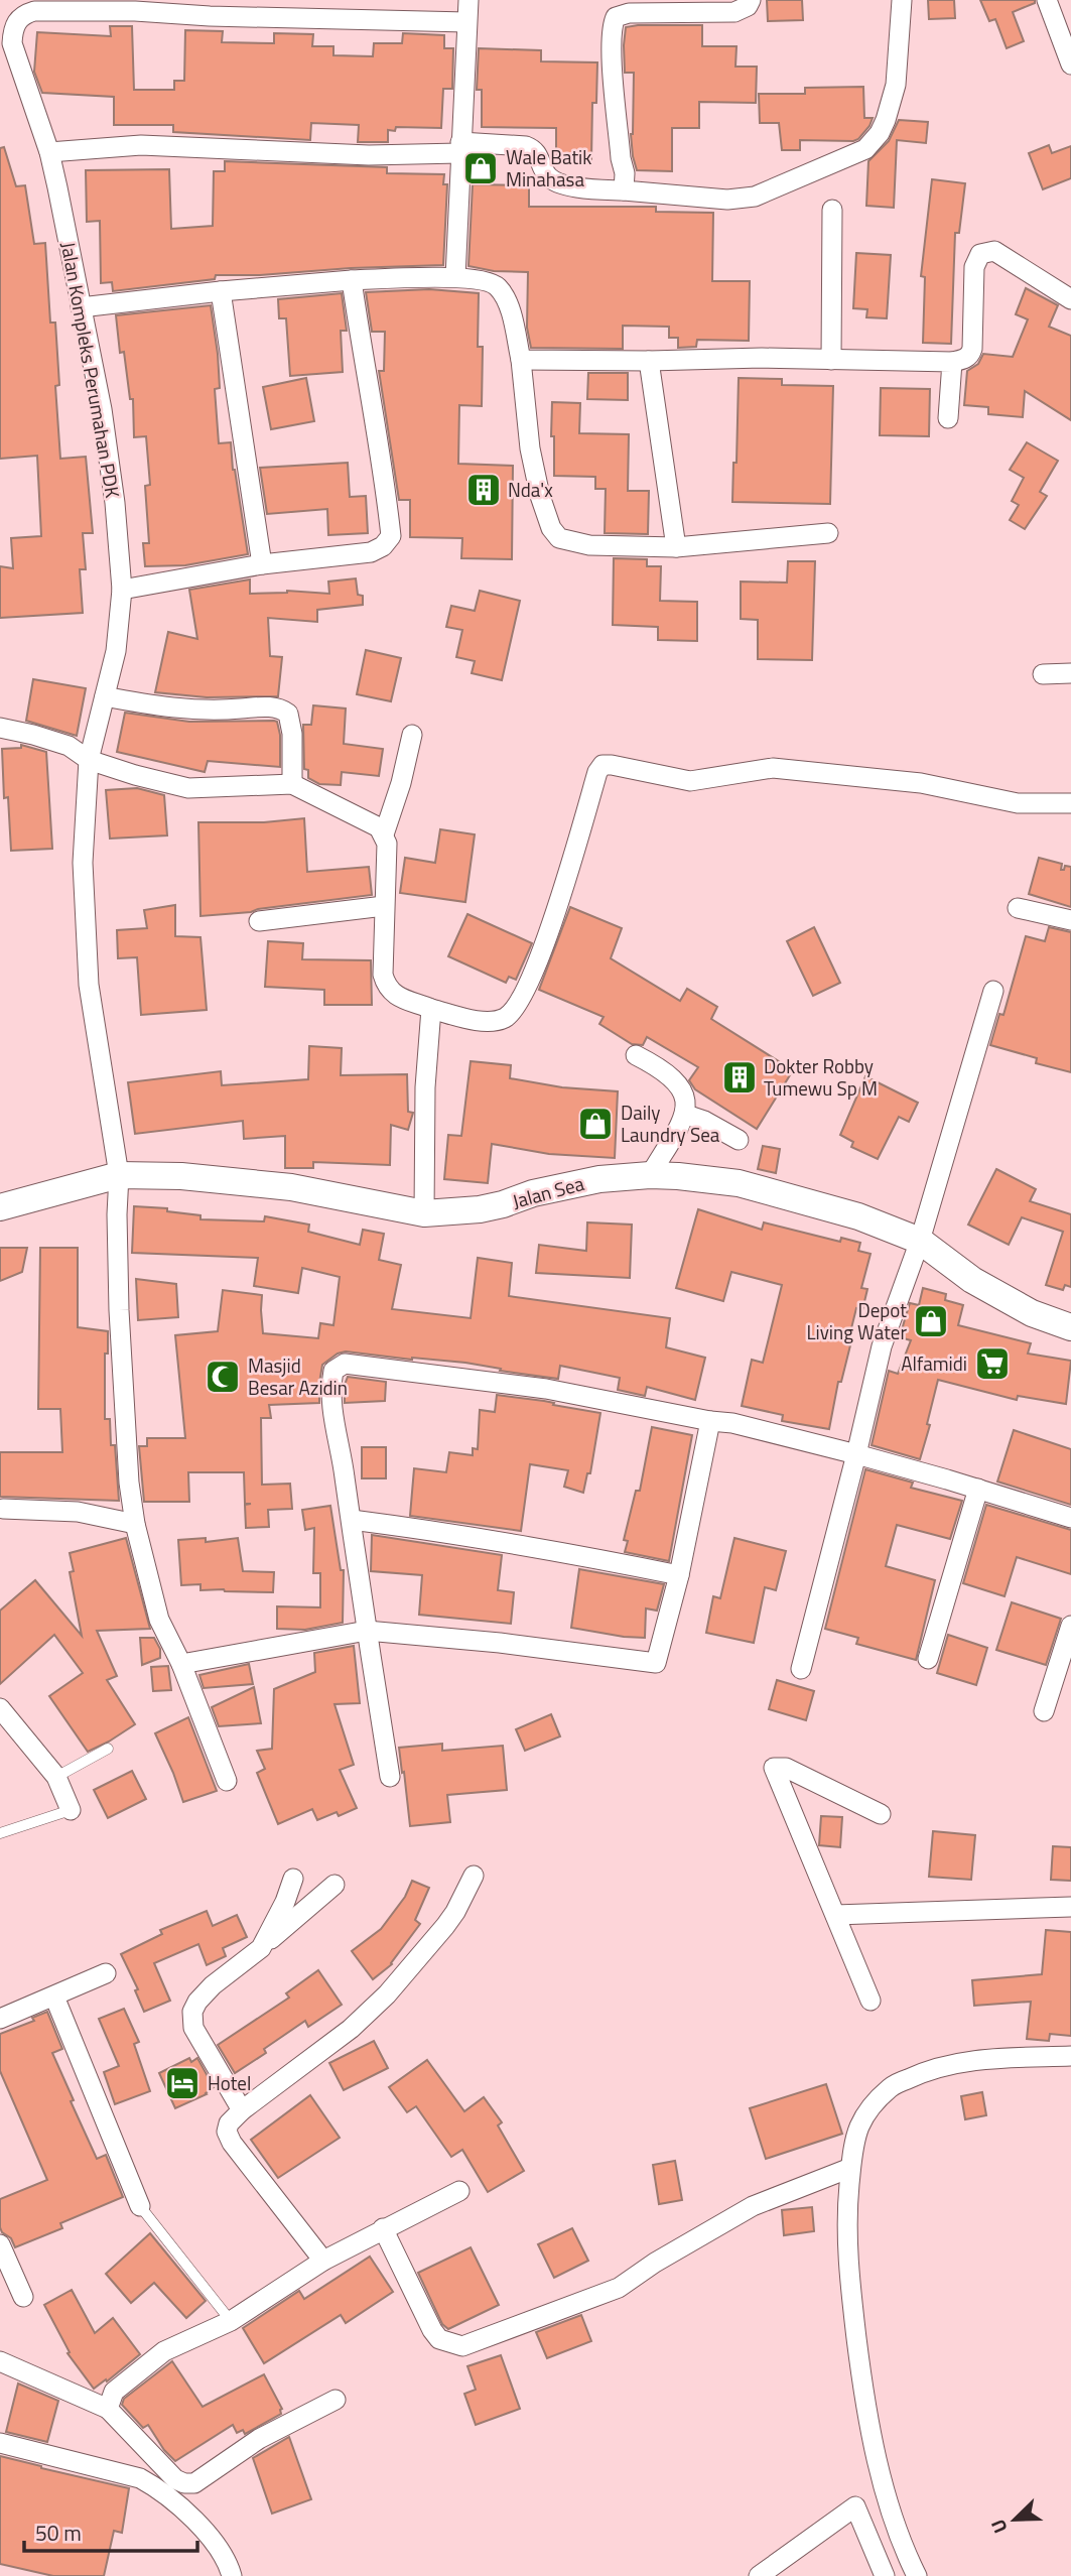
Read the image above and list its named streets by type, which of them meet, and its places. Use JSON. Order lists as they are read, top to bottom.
{
  "streets": {
    "main road": ["Jalan Sea"],
    "street": ["Jalan Kompleks Perumahan PDK"]
  },
  "crossings": [
    ["Jalan Kompleks Perumahan PDK", "Jalan Sea"]
  ],
  "places": {
    "shop": ["Wale Batik Minahasa", "Daily Laundry Sea", "Depot Living Water"],
    "building": ["Nda'x", "Dokter Robby Tumewu Sp M"],
    "supermarket": ["Alfamidi"],
    "mosque": ["Masjid Besar Azidin"],
    "hotel": ["Hotel"]
  },
  "scale_bar": "50 m",
  "north": "bottom left"
}
